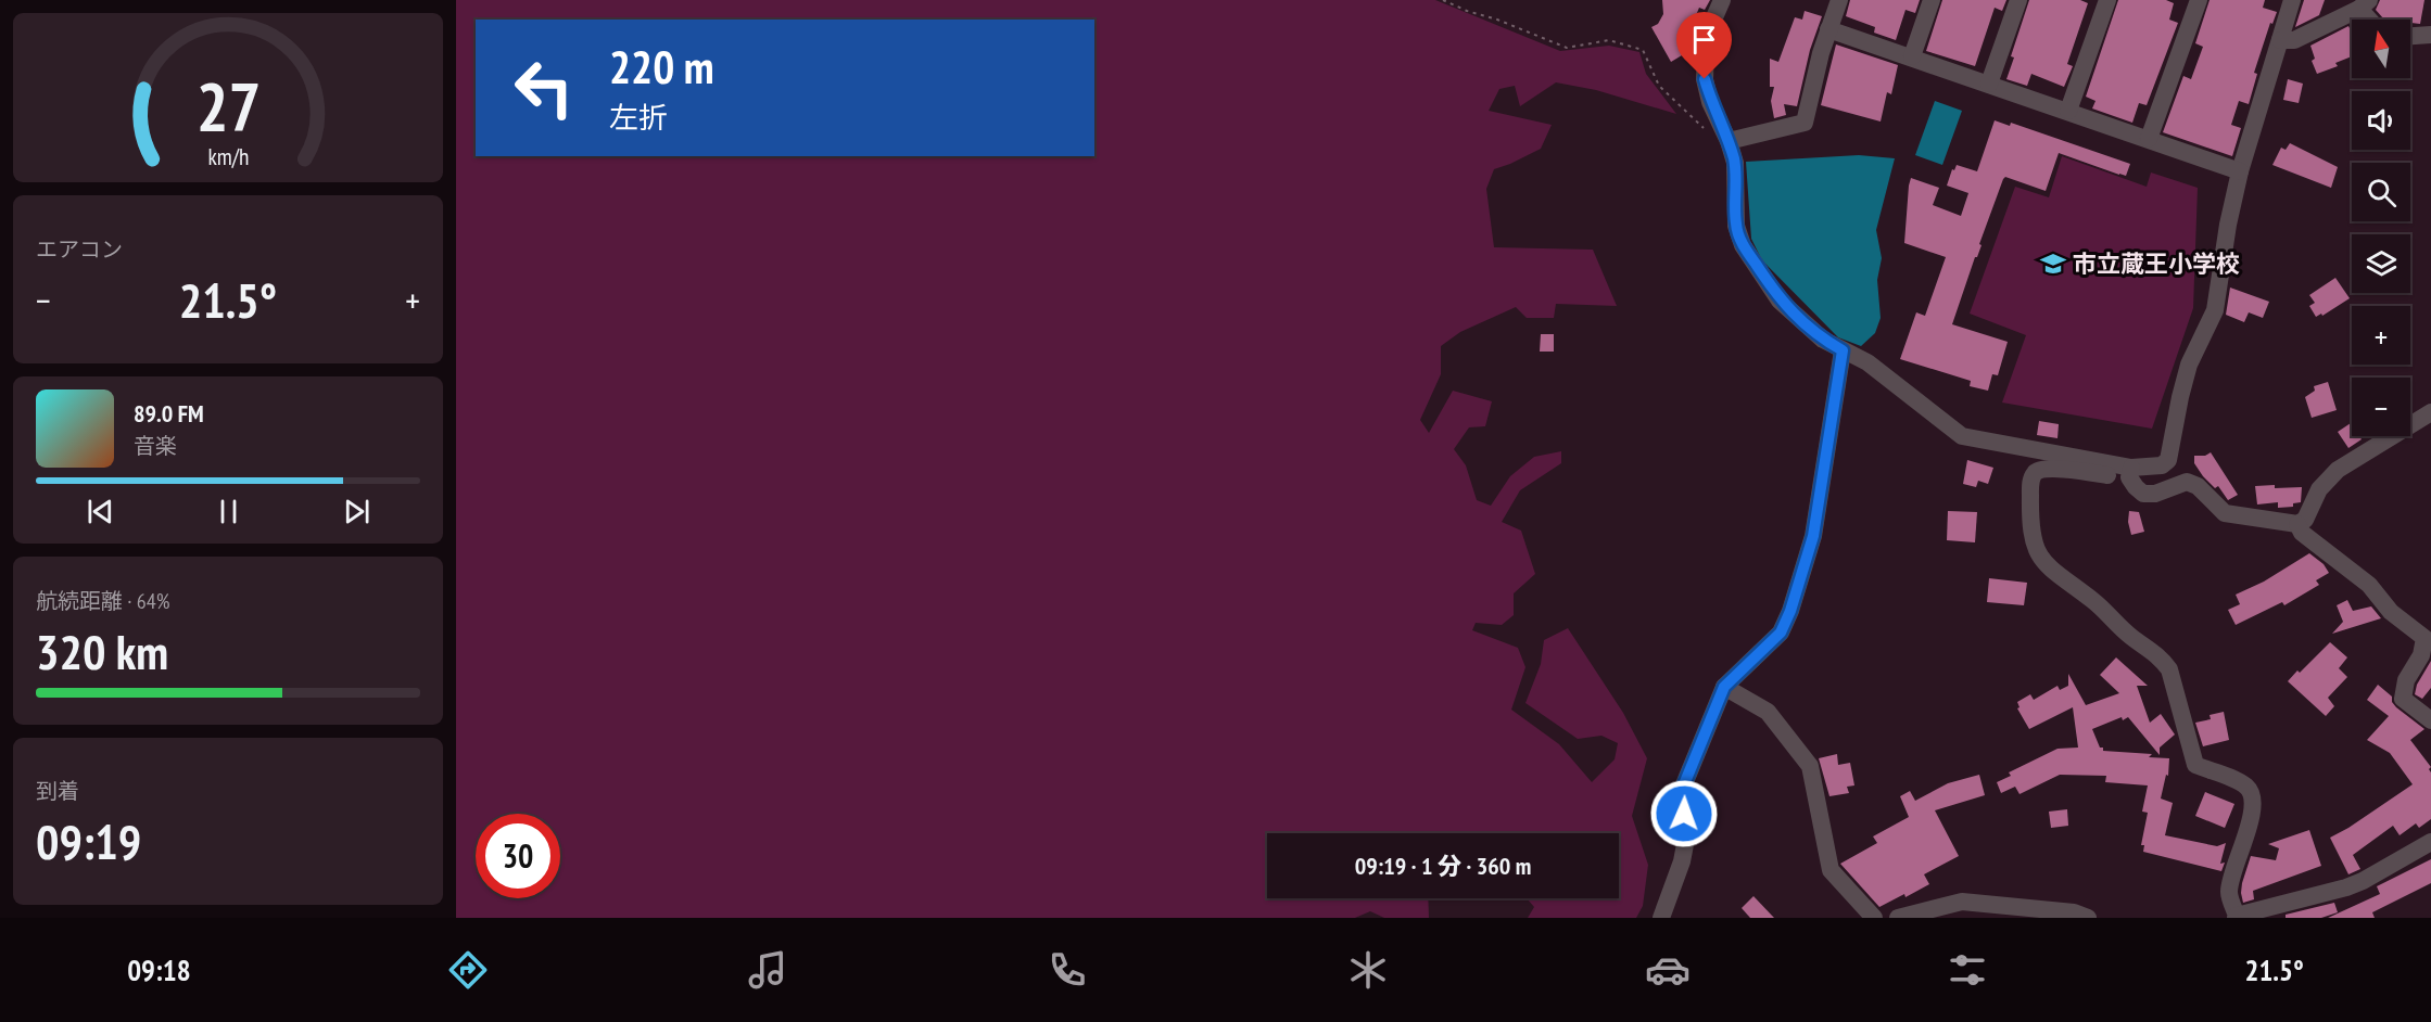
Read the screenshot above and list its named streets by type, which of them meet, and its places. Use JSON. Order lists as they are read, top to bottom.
{
  "places": {
    "school or university": ["市立蔵王小学校"]
  },
  "north": "top",
  "page": {
    "map_buttons": ["+", "−"],
    "turn": ["220 m", "左折"],
    "tile": [
      "エアコン",
      ["航続距離 · 64%", "320 km"],
      ["到着", "09:19"]
    ],
    "heat": ["−", "21.5°", "+"],
    "song": ["89.0 FM", "音楽"],
    "limit": "30",
    "trip": "09:19 · 1 分 · 360 m",
    "tabs": ["09:18", "21.5°"],
    "gauge": ["27", "km/h"]
  }
}
